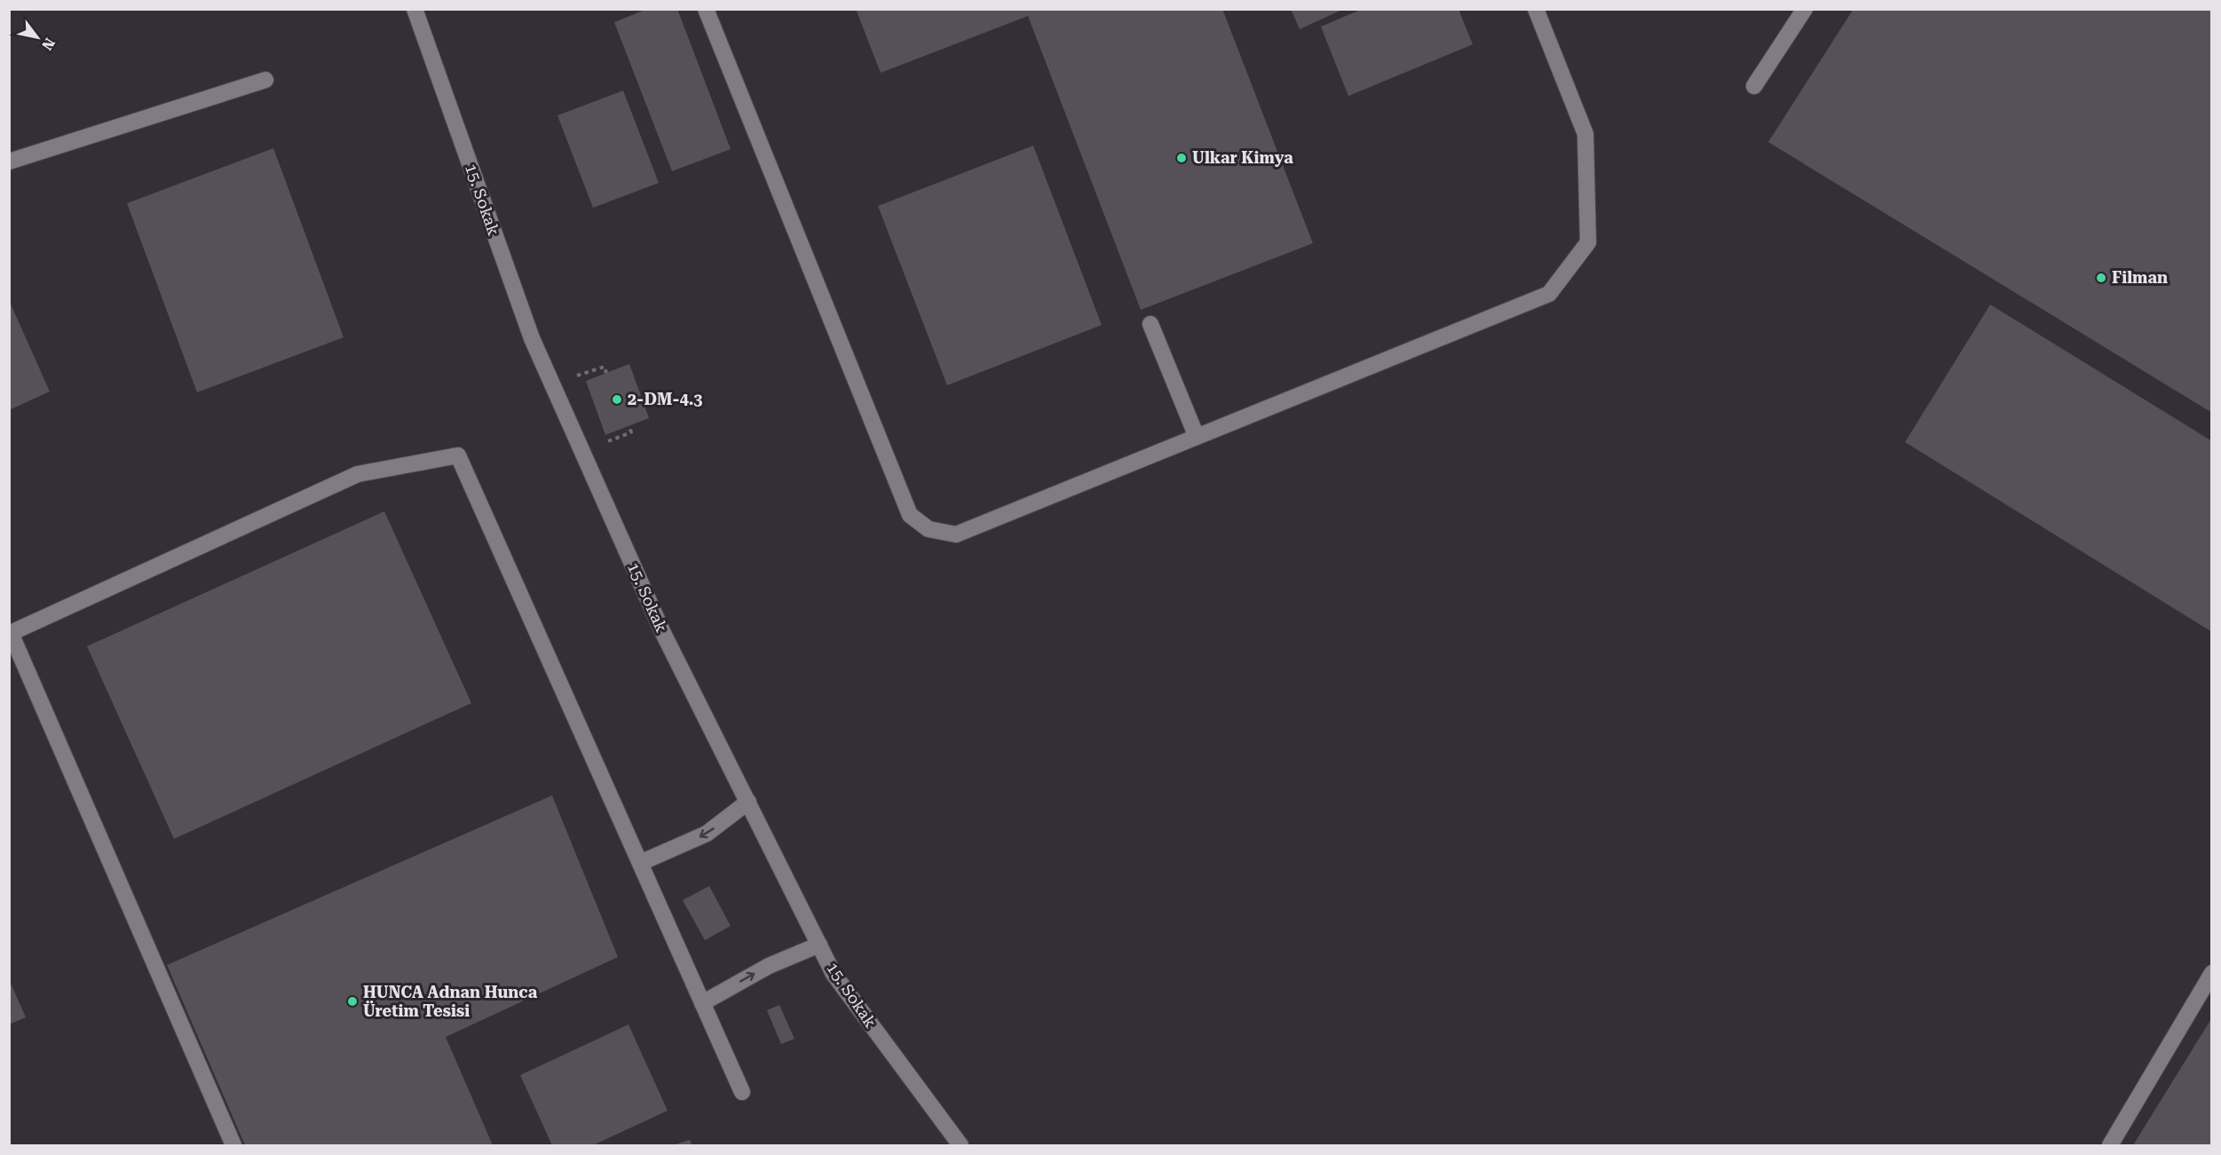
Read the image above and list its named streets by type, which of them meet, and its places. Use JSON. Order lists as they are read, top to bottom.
{
  "streets": {
    "street": ["15. Sokak"]
  },
  "places": [
    "Ulkar Kimya",
    "Filman",
    "2-DM-4.3",
    "HUNCA Adnan Hunca Üretim Tesisi"
  ],
  "north": "bottom right"
}
